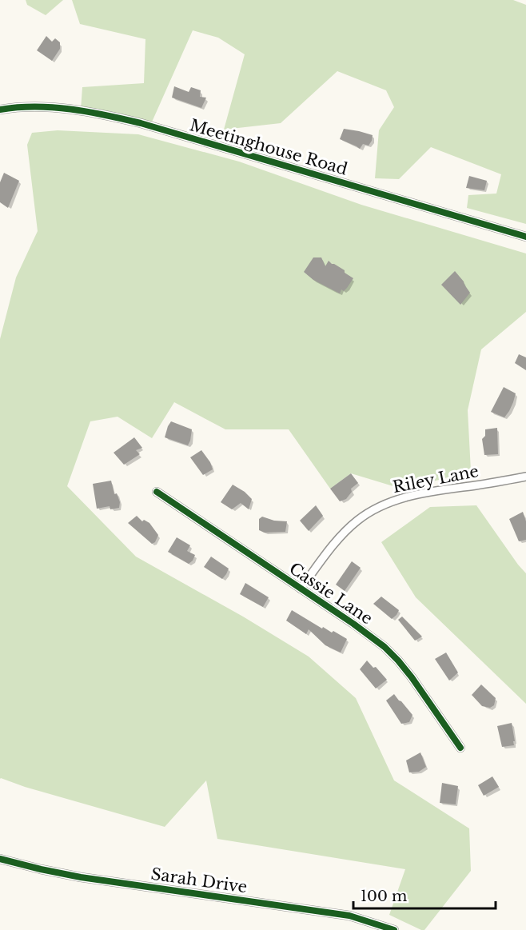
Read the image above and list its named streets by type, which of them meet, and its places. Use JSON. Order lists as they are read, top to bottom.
{
  "streets": {
    "street": [
      "Meetinghouse Road",
      "Riley Lane",
      "Cassie Lane",
      "Sarah Drive"
    ]
  },
  "crossings": [
    ["Riley Lane", "Cassie Lane"]
  ],
  "scale_bar": "100 m"
}
